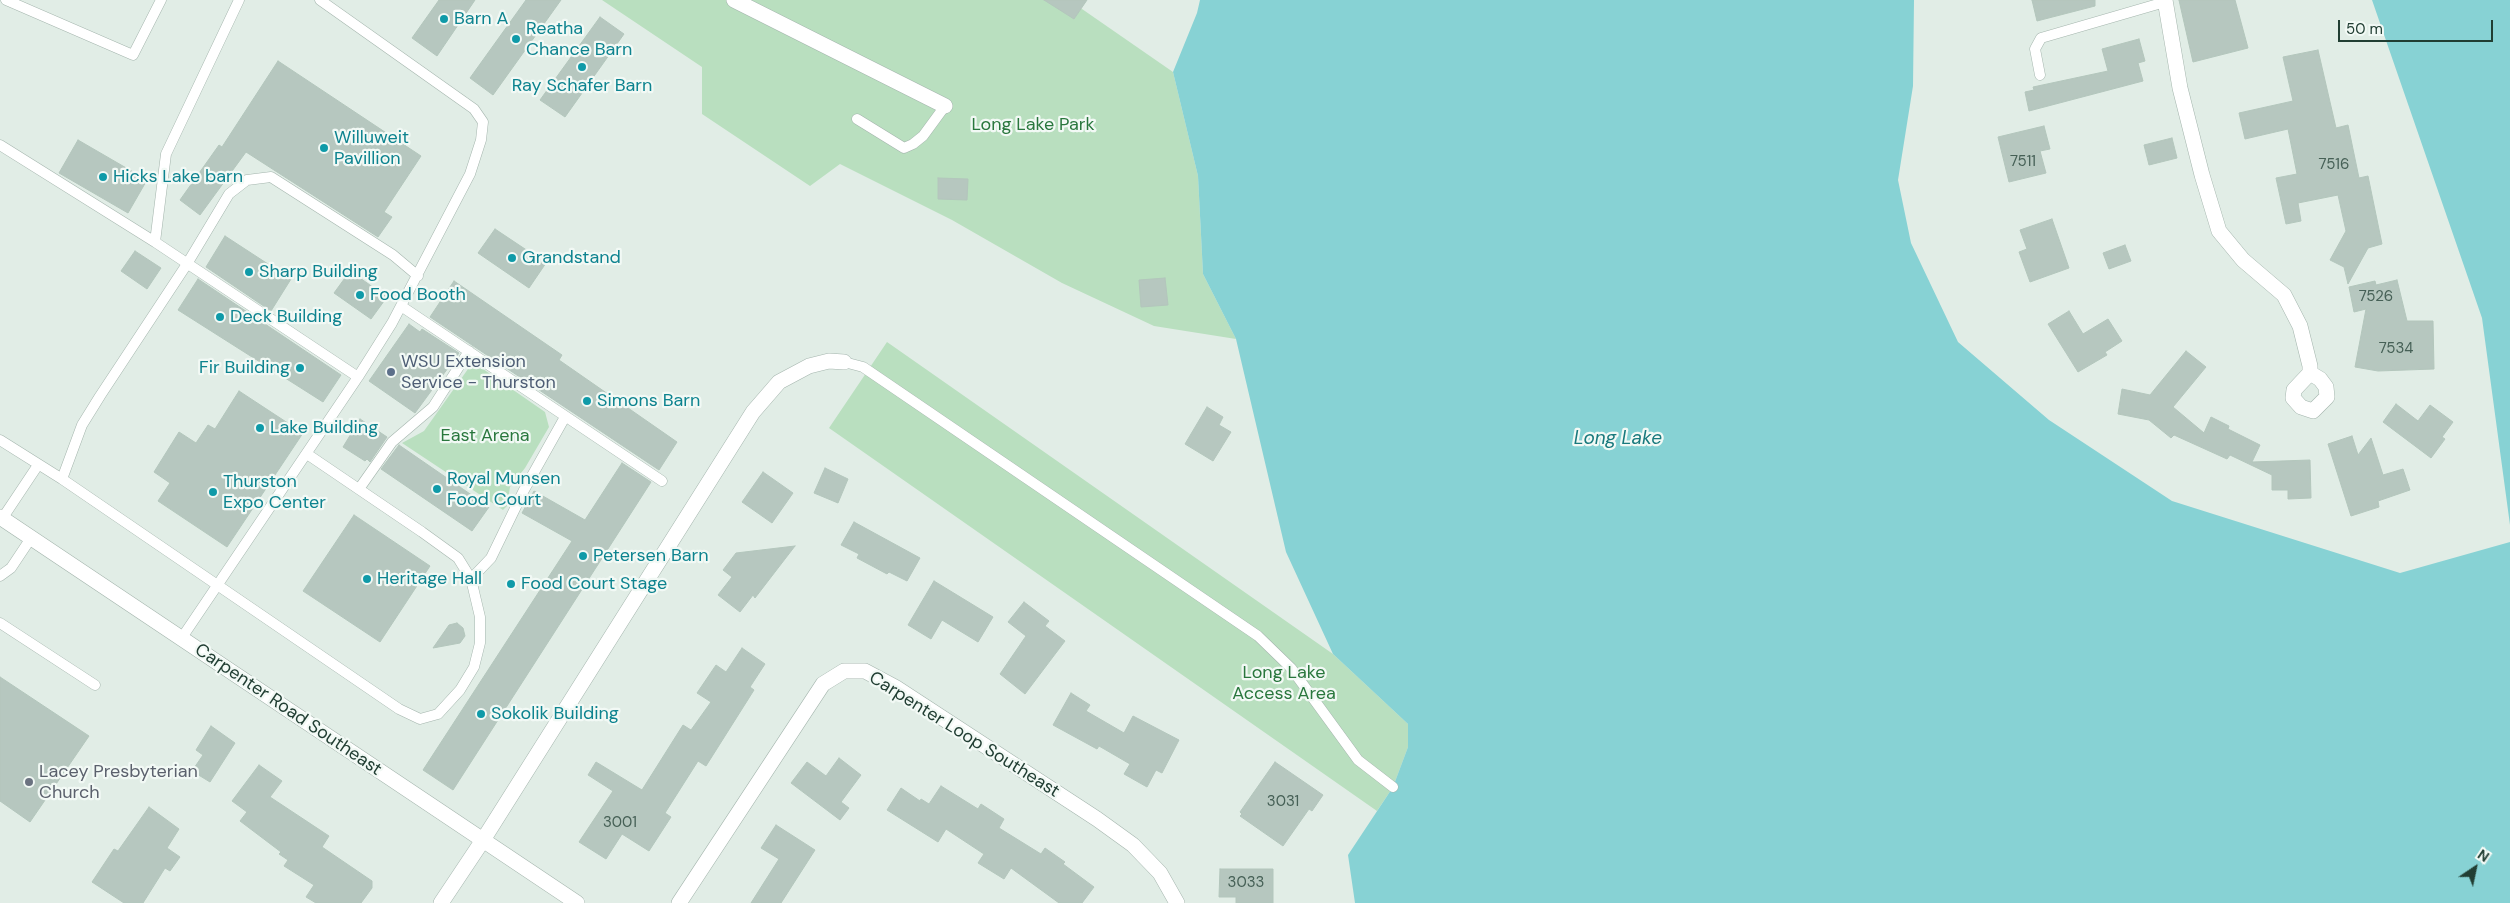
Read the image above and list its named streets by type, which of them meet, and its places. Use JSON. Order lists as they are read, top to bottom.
{
  "streets": {
    "street": ["Carpenter Road Southeast", "Carpenter Loop Southeast"]
  },
  "water": ["Long Lake"],
  "parks": ["Long Lake Park", "East Arena", "Long Lake Access Area"],
  "places": [
    "Barn A",
    "Reatha Chance Barn",
    "Ray Schafer Barn",
    "Willuweit Pavillion",
    "Hicks Lake barn",
    "Grandstand",
    "Sharp Building",
    "Food Booth",
    "Deck Building",
    "Fir Building",
    "WSU Extension Service - Thurston",
    "Simons Barn",
    "Lake Building",
    "Royal Munsen Food Court",
    "Thurston Expo Center",
    "Petersen Barn",
    "Heritage Hall",
    "Food Court Stage",
    "Sokolik Building",
    "Lacey Presbyterian Church"
  ],
  "house_numbers": [
    "7511",
    "7516",
    "7526",
    "7534",
    "3031",
    "3001",
    "3033"
  ],
  "scale_bar": "50 m",
  "north": "top right"
}
